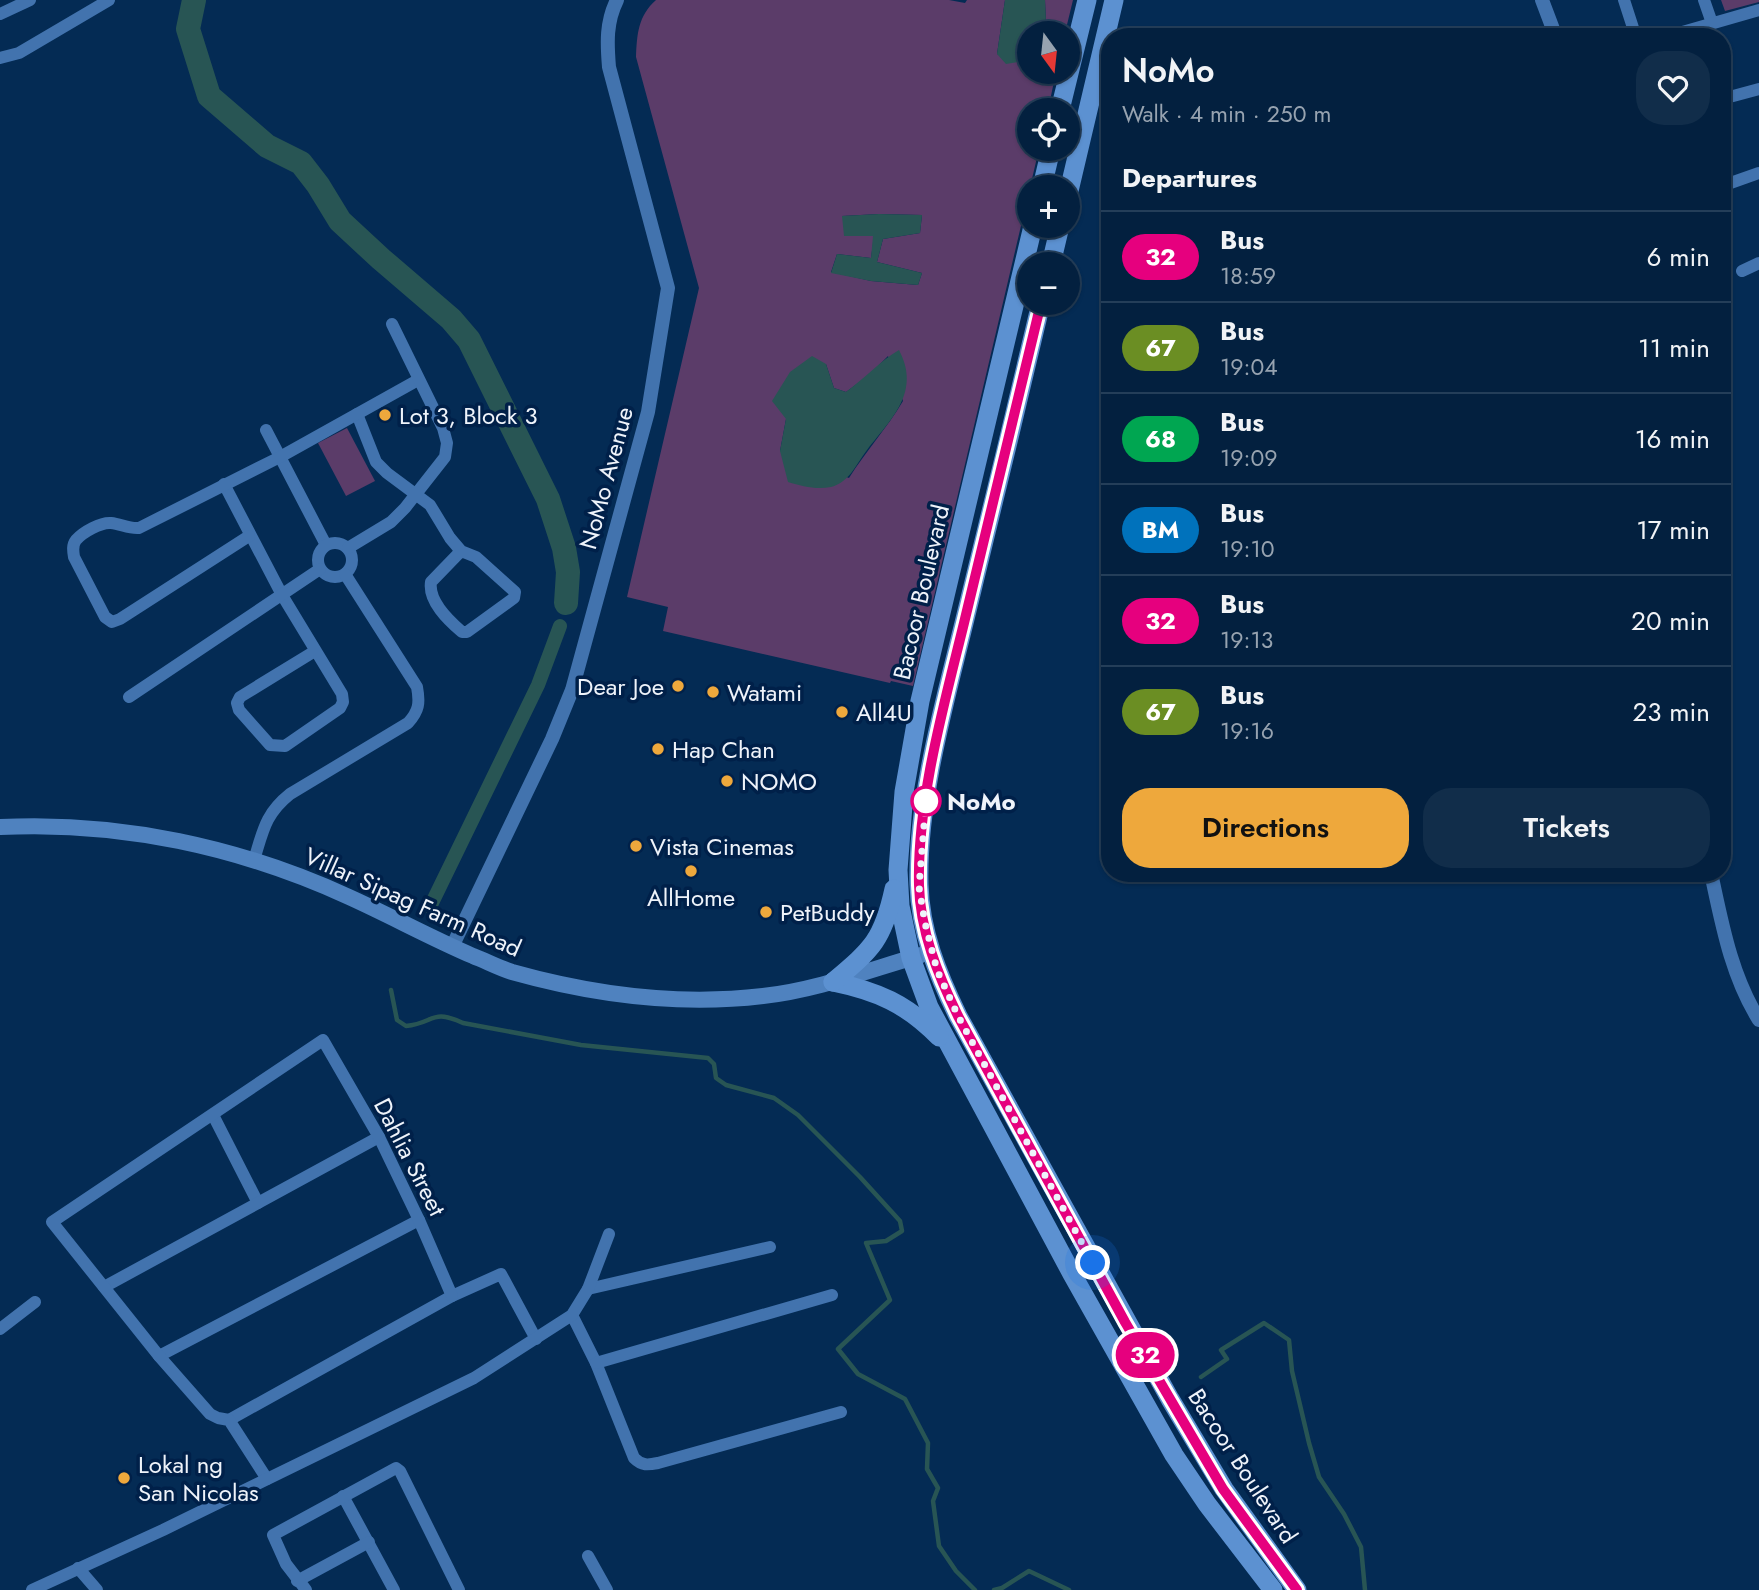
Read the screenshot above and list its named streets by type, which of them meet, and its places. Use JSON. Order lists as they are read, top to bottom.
{
  "streets": {
    "main road": ["Bacoor Boulevard", "Villar Sipag Farm Road"],
    "street": ["NoMo Avenue", "Dahlia Street"]
  },
  "crossings": [
    ["NoMo Avenue", "Villar Sipag Farm Road"],
    ["Bacoor Boulevard", "Villar Sipag Farm Road"]
  ],
  "places": [
    "Lot 3, Block 3",
    "Dear Joe",
    "Watami",
    "All4U",
    "Hap Chan",
    "NOMO",
    "NoMo",
    "Vista Cinemas",
    "AllHome",
    "PetBuddy",
    "Lokal ng San Nicolas"
  ],
  "lines": ["bus line 32"],
  "north": "bottom",
  "page": {
    "on_map": "32",
    "map_buttons": ["+", "−"],
    "heading": [
      ["NoMo", "Walk · 4 min · 250 m"],
      "Departures"
    ],
    "list": [
      {
        "mark": "32",
        "name": "Bus",
        "note": "18:59",
        "value": "6 min"
      },
      {
        "mark": "67",
        "name": "Bus",
        "note": "19:04",
        "value": "11 min"
      },
      {
        "mark": "68",
        "name": "Bus",
        "note": "19:09",
        "value": "16 min"
      },
      {
        "mark": "BM",
        "name": "Bus",
        "note": "19:10",
        "value": "17 min"
      },
      {
        "mark": "32",
        "name": "Bus",
        "note": "19:13",
        "value": "20 min"
      },
      {
        "mark": "67",
        "name": "Bus",
        "note": "19:16",
        "value": "23 min"
      }
    ],
    "buttons": ["Directions", "Tickets"]
  }
}
